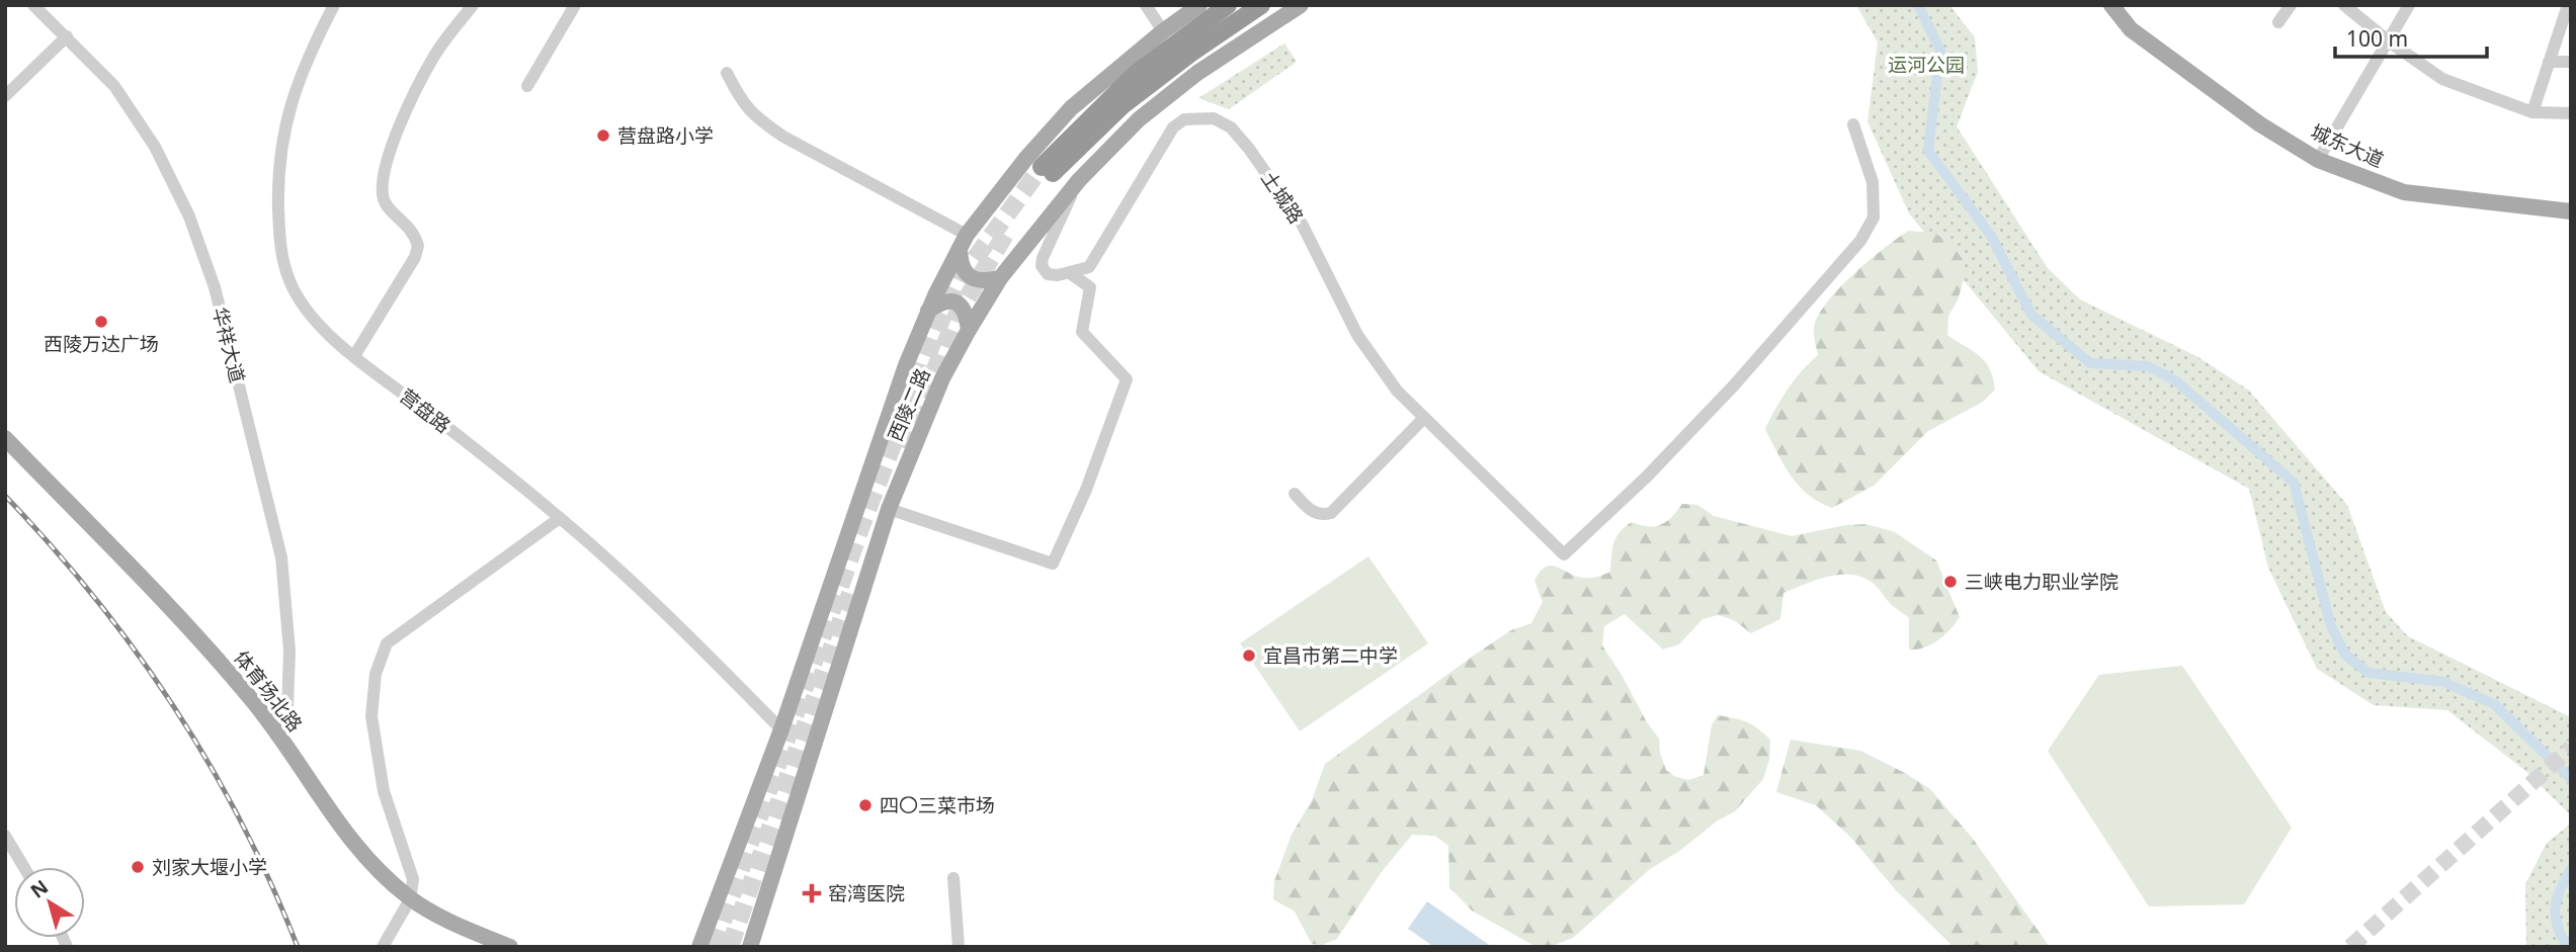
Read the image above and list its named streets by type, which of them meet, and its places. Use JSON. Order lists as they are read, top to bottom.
{
  "streets": {
    "main road": ["城东大道", "西陵二路", "体育场北路"],
    "street": ["土城路", "华祥大道", "营盘路"]
  },
  "crossings": [
    ["华祥大道", "体育场北路"],
    ["西陵二路", "营盘路"]
  ],
  "parks": ["运河公园"],
  "places": {
    "other": [
      "营盘路小学",
      "西陵万达广场",
      "三峡电力职业学院",
      "宜昌市第二中学",
      "四〇三菜市场",
      "刘家大堰小学"
    ],
    "health": ["窑湾医院"]
  },
  "scale_bar": "100 m",
  "north": "top left"
}
